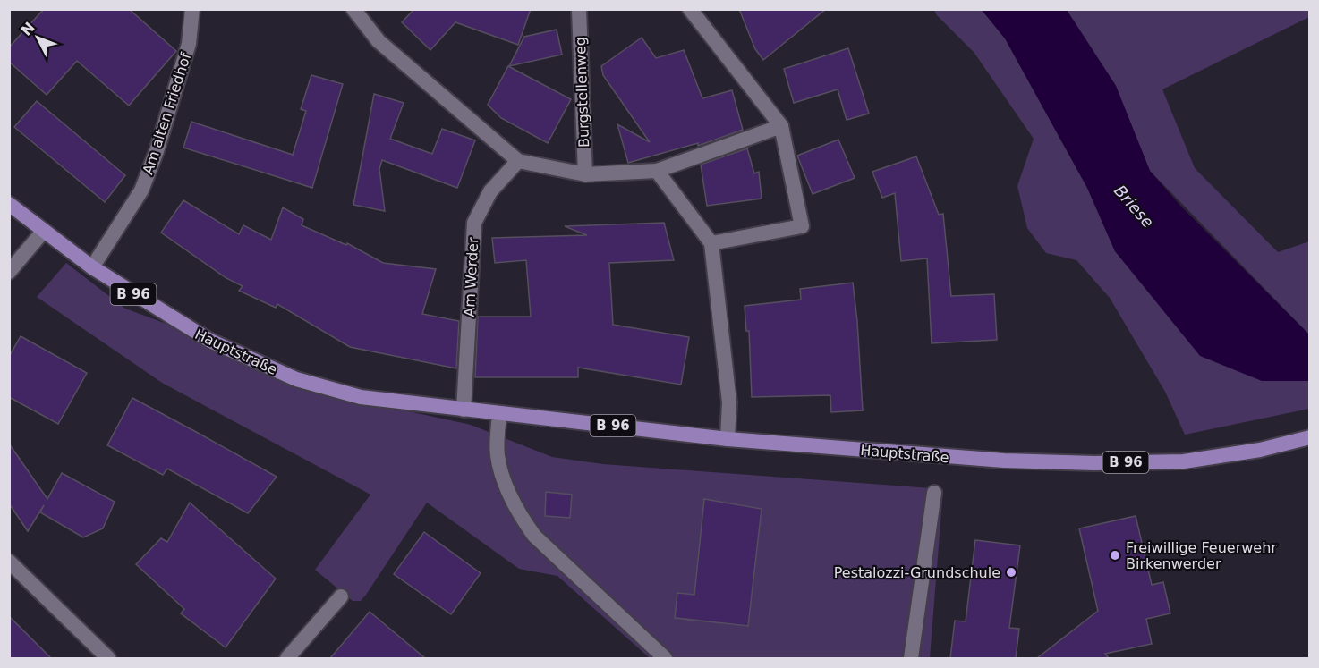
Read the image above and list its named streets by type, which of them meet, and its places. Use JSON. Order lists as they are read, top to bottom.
{
  "streets": {
    "main road": ["B 96", "Hauptstraße"],
    "street": ["Burgstellenweg", "Am alten Friedhof", "Am Werder"]
  },
  "crossings": [
    ["Am alten Friedhof", "Hauptstraße"],
    ["Am Werder", "Hauptstraße"]
  ],
  "water": ["Briese"],
  "places": ["Freiwillige Feuerwehr Birkenwerder", "Pestalozzi-Grundschule"],
  "north": "top left"
}
